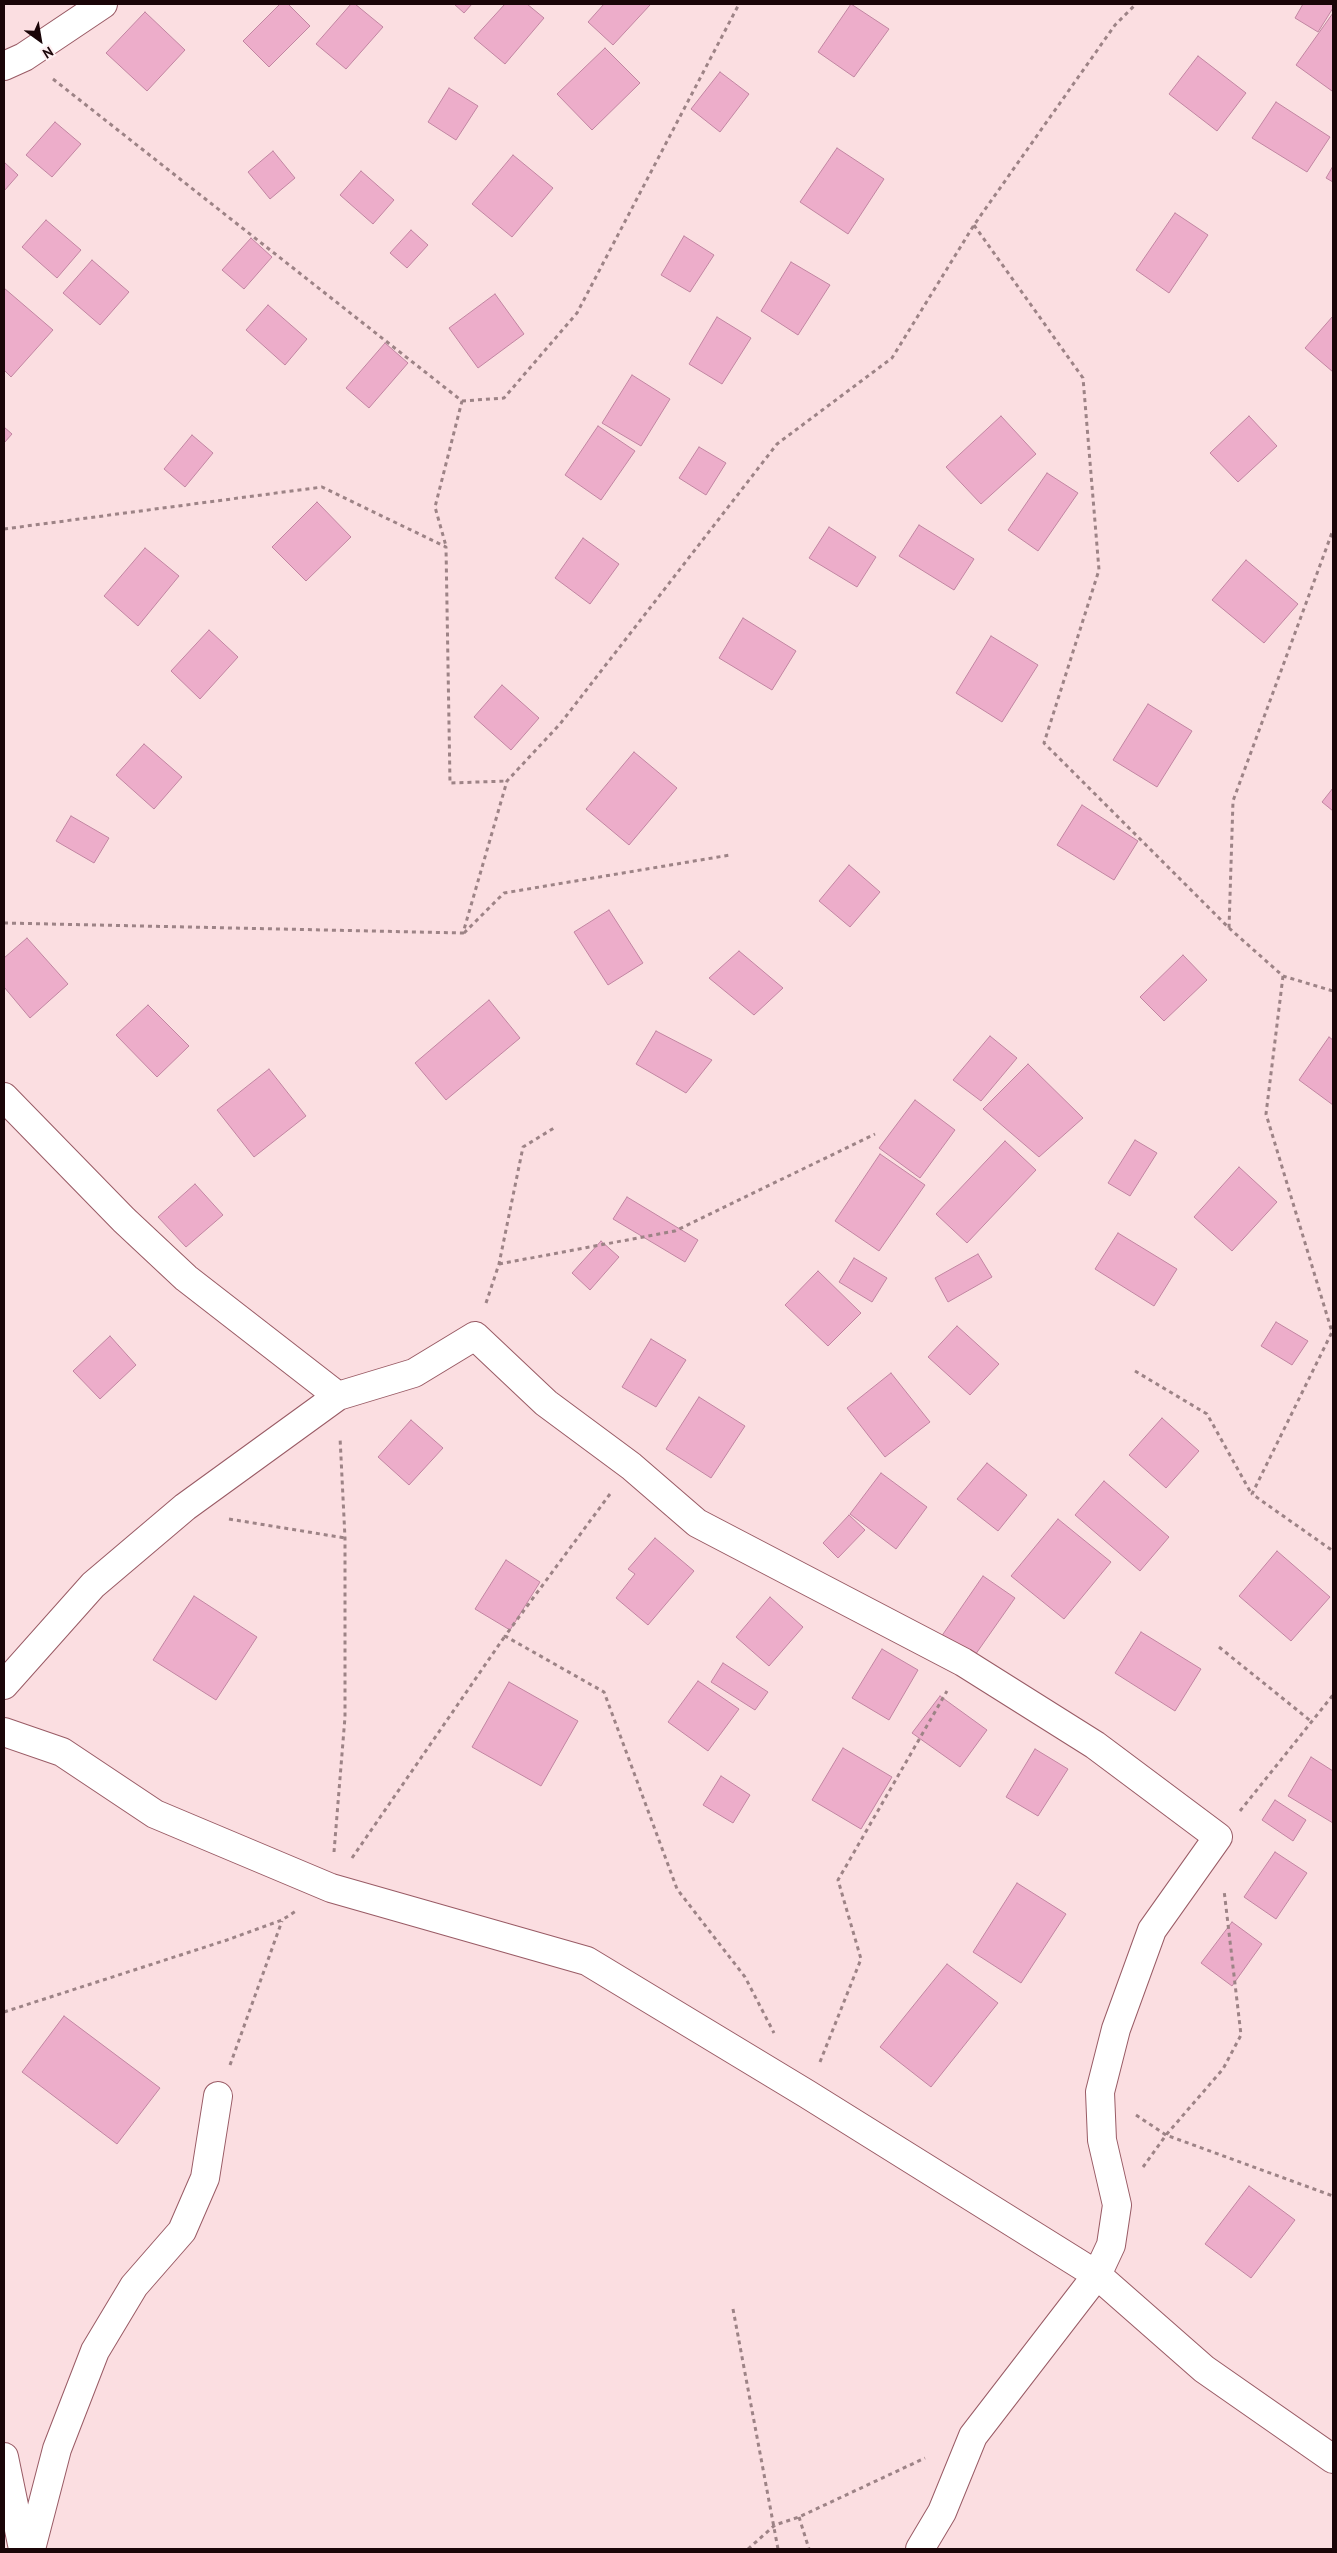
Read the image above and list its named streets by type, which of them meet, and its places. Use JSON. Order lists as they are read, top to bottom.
{
  "north": "bottom right"
}
